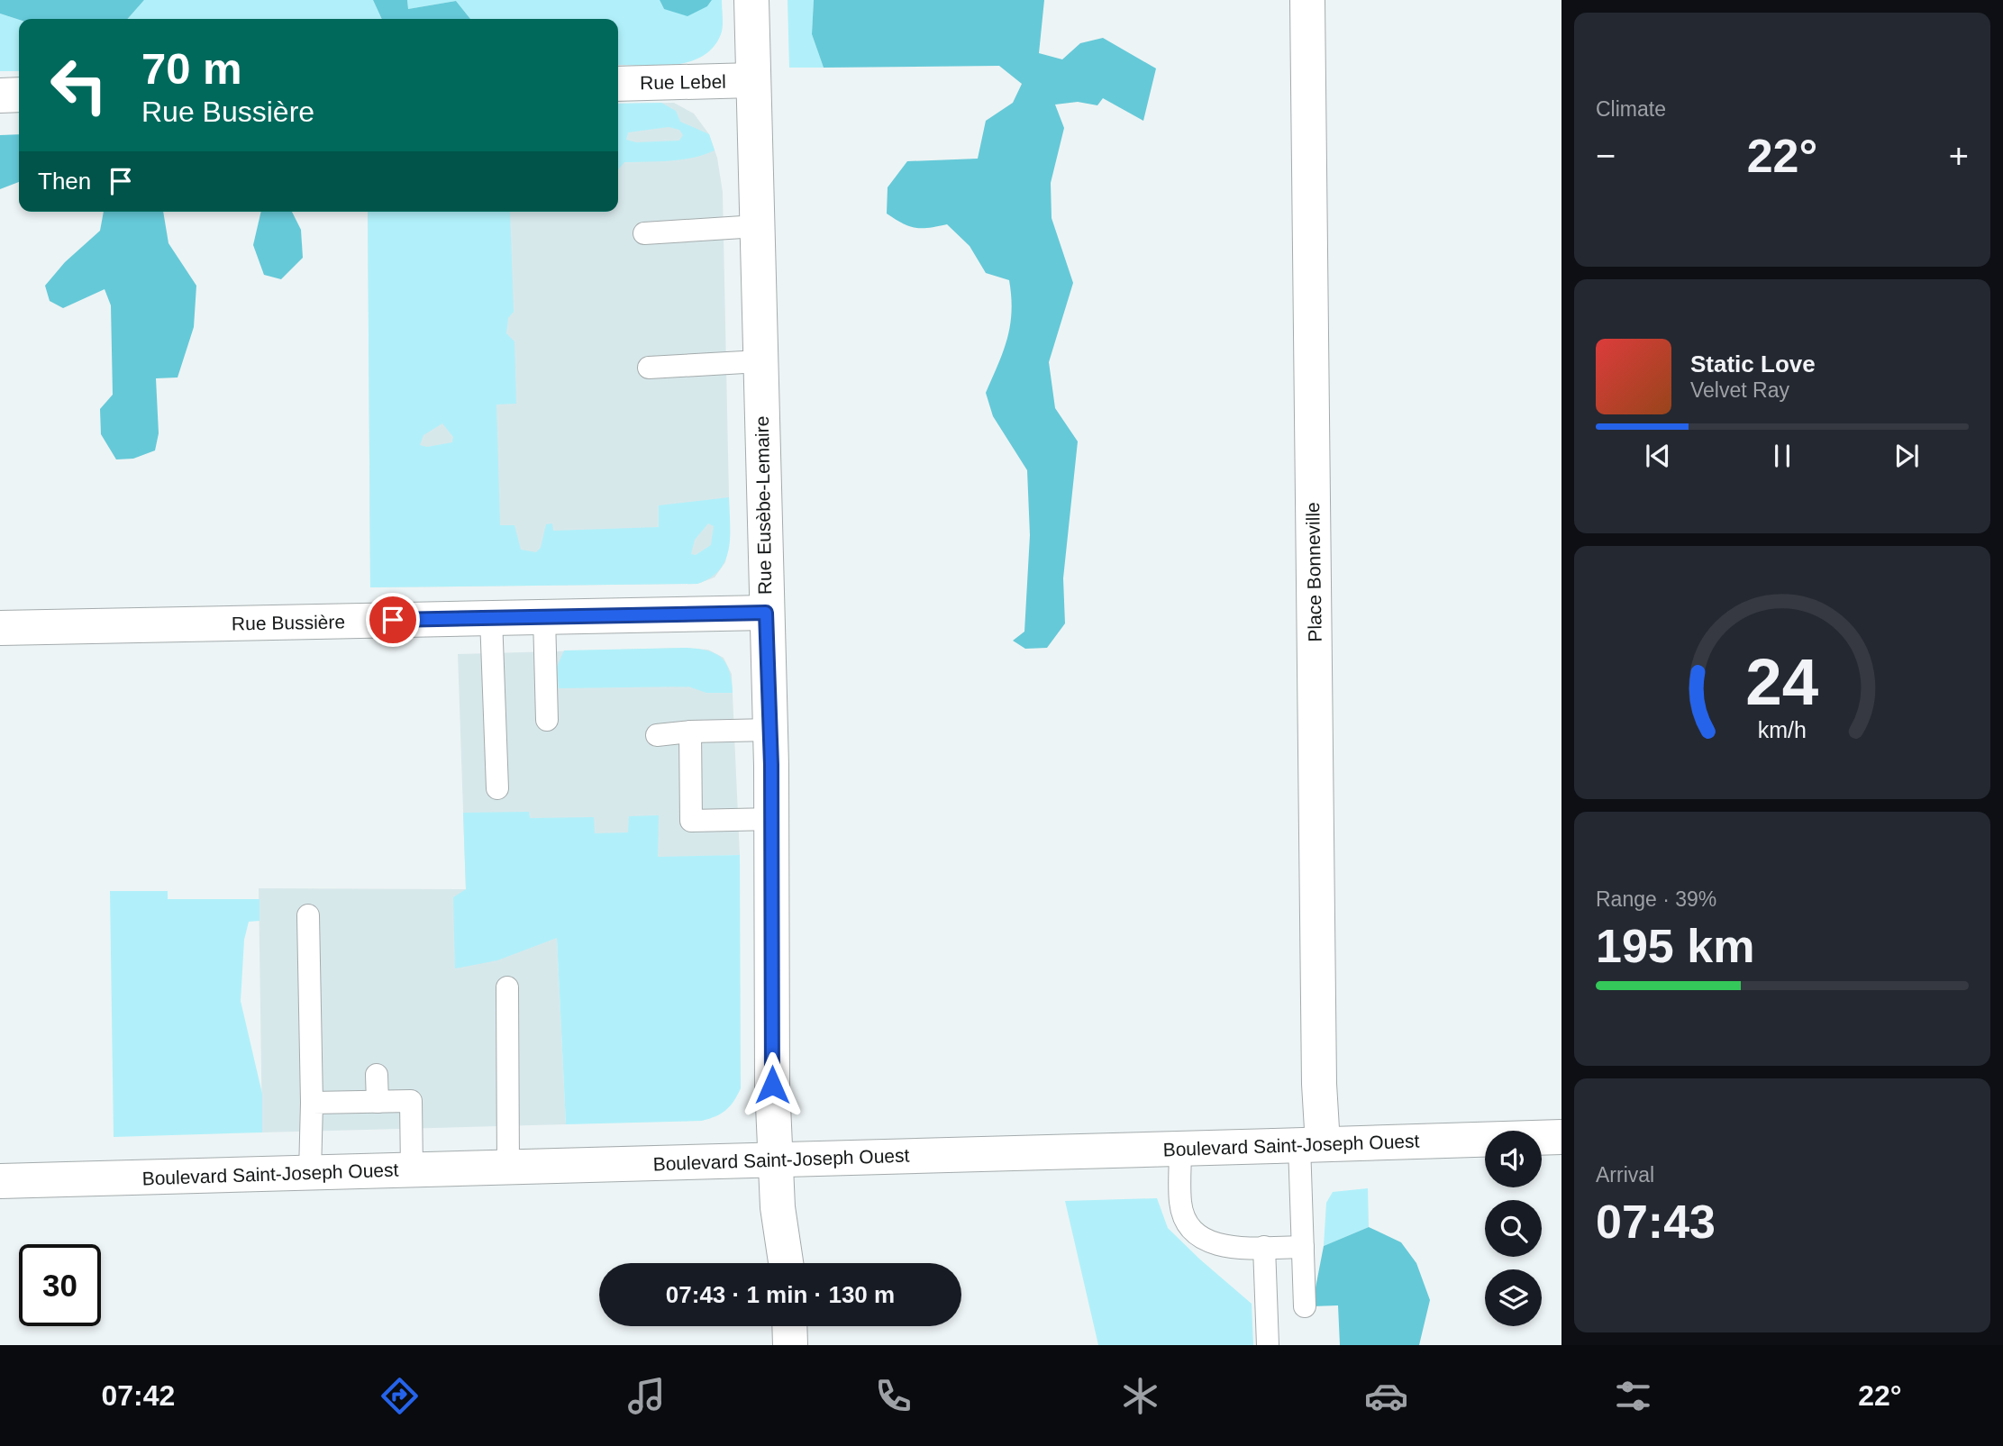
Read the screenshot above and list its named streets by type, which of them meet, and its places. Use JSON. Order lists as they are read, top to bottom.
{
  "streets": {
    "street": [
      "Rue Lebel",
      "Rue Eusèbe-Lemaire",
      "Place Bonneville",
      "Rue Bussière",
      "Boulevard Saint-Joseph Ouest"
    ]
  },
  "crossings": [
    ["Rue Lebel", "Rue Eusèbe-Lemaire"],
    ["Rue Eusèbe-Lemaire", "Rue Bussière"],
    ["Rue Eusèbe-Lemaire", "Boulevard Saint-Joseph Ouest"],
    ["Place Bonneville", "Boulevard Saint-Joseph Ouest"]
  ],
  "page": {
    "tile": [
      "Climate",
      ["Range · 39%", "195 km"],
      ["Arrival", "07:43"]
    ],
    "turn": ["70 m", "Rue Bussière"],
    "heat": ["−", "22°", "+"],
    "then": "Then",
    "song": ["Static Love", "Velvet Ray"],
    "limit": "30",
    "trip": "07:43 · 1 min · 130 m",
    "tabs": ["07:42", "22°"],
    "gauge": ["24", "km/h"]
  }
}
